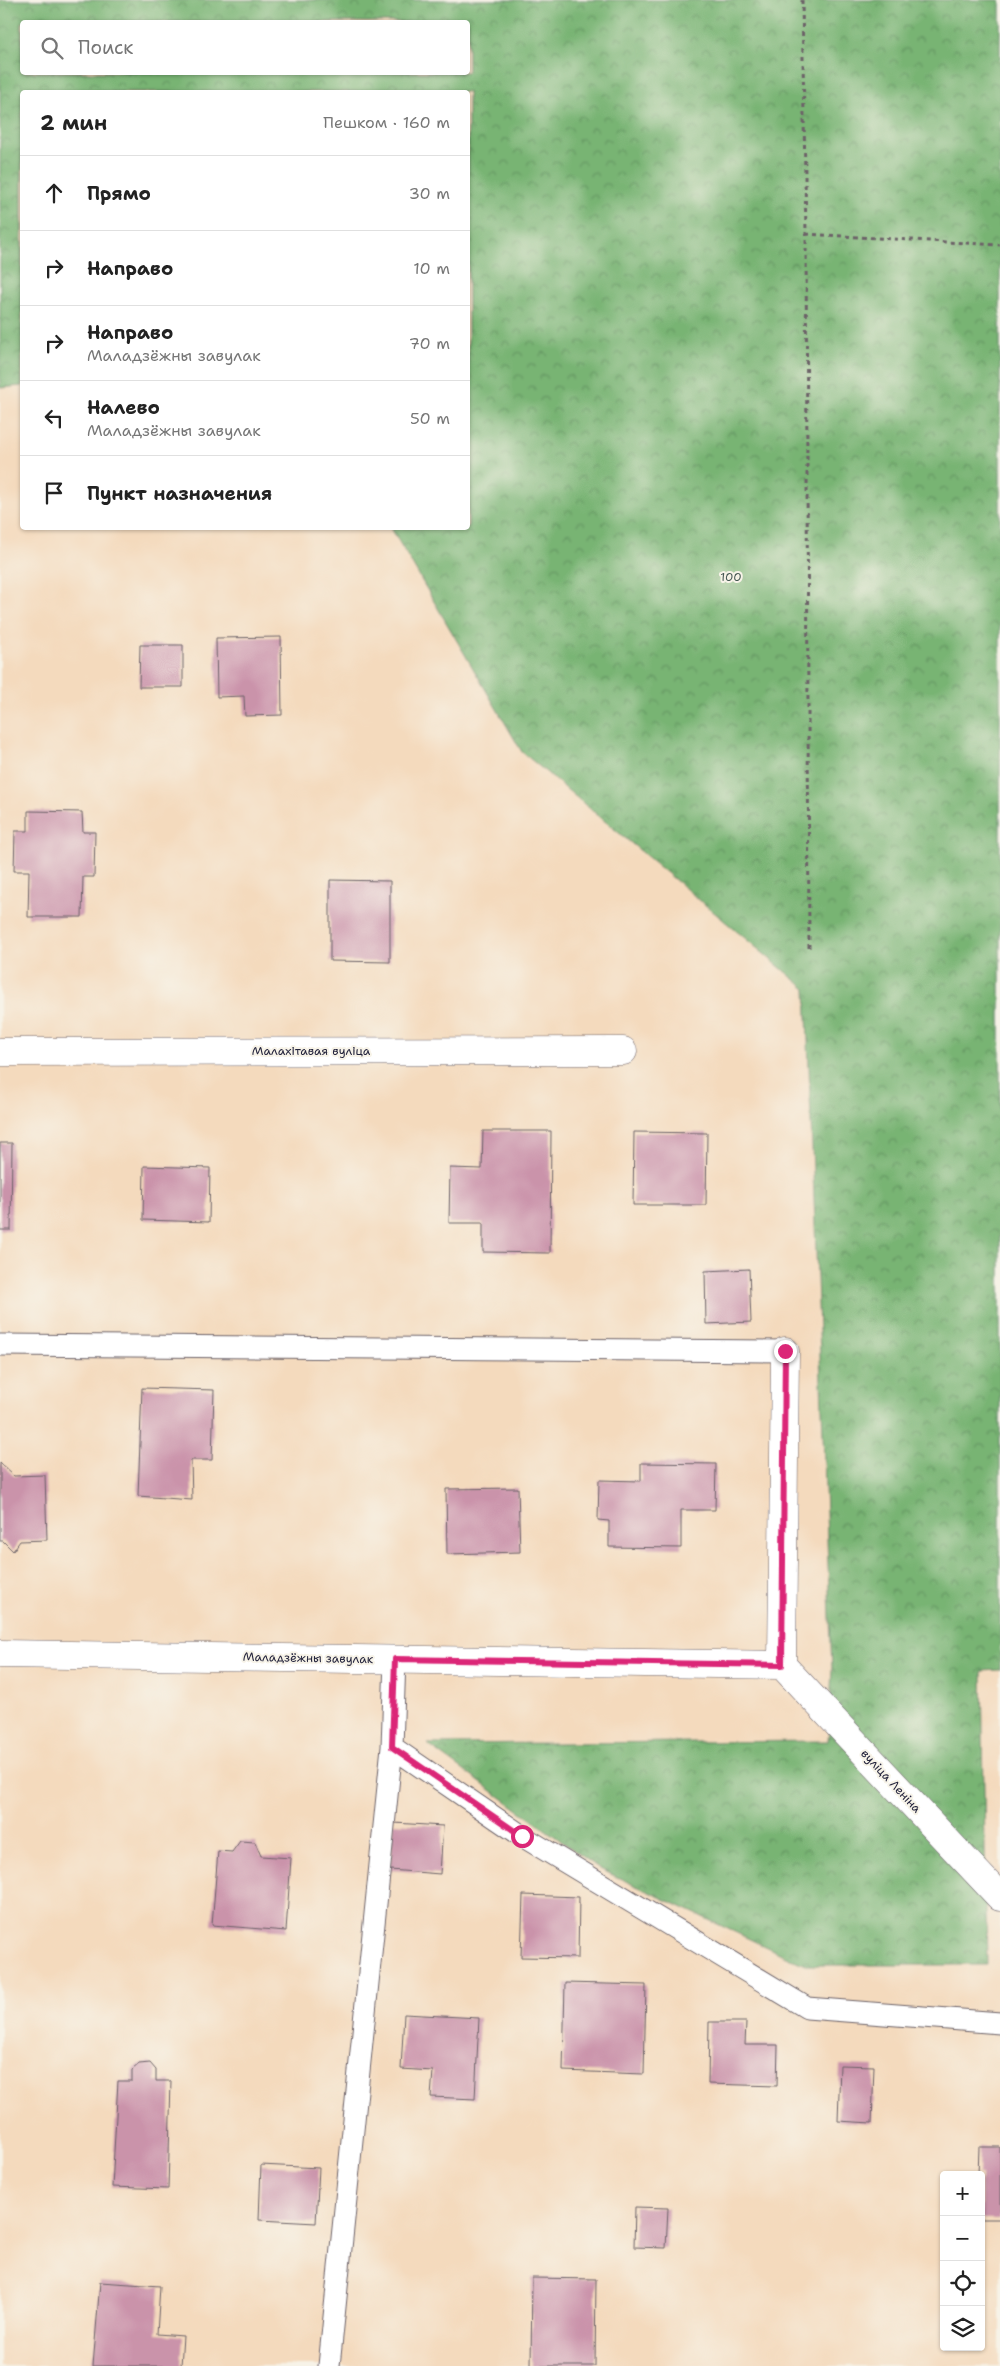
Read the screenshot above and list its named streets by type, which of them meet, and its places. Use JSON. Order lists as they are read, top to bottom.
{
  "streets": {
    "street": ["Малахітавая вуліца", "Маладзёжны завулак", "вуліца Леніна"]
  },
  "crossings": [
    ["Маладзёжны завулак", "вуліца Леніна"]
  ],
  "parks": ["100"],
  "page": {
    "search": "Поиск",
    "heading": ["2 мин", "Пешком · 160 m"],
    "list": [
      ["Прямо", "30 m"],
      ["Направо", "10 m"],
      ["Направо", "Маладзёжны завулак", "70 m"],
      ["Налево", "Маладзёжны завулак", "50 m"],
      "Пункт назначения"
    ],
    "map_buttons": ["+", "−"]
  }
}
